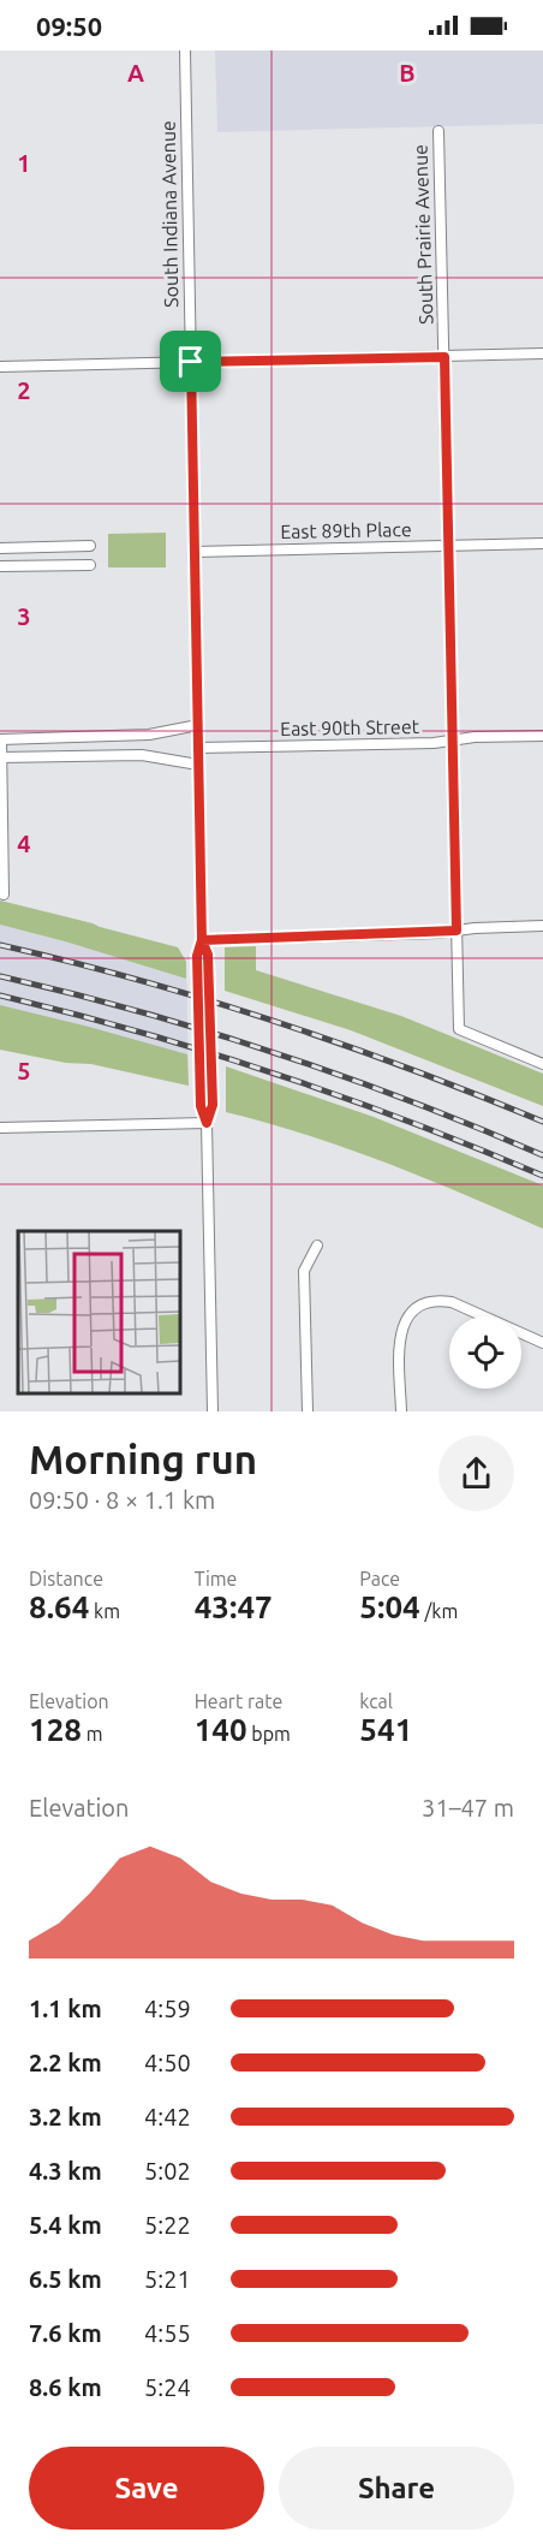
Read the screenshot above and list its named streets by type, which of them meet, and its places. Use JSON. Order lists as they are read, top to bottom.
{
  "streets": {
    "street": [
      "South Indiana Avenue",
      "South Prairie Avenue",
      "East 89th Place",
      "East 90th Street"
    ]
  },
  "crossings": [
    ["South Indiana Avenue", "East 89th Place"],
    ["South Indiana Avenue", "East 90th Street"],
    ["South Prairie Avenue", "East 89th Place"],
    ["South Prairie Avenue", "East 90th Street"]
  ],
  "page": {
    "status": "09:50",
    "heading": ["Morning run", "09:50 · 8 × 1.1 km"],
    "stats": [
      ["Distance", "8.64 km"],
      ["Time", "43:47"],
      ["Pace", "5:04 /km"],
      ["Elevation", "128 m"],
      ["Heart rate", "140 bpm"],
      ["kcal", "541"]
    ],
    "chart": ["Elevation", "31–47 m"],
    "list": [
      {
        "name": "1.1 km",
        "note": "4:59"
      },
      {
        "name": "2.2 km",
        "note": "4:50"
      },
      {
        "name": "3.2 km",
        "note": "4:42"
      },
      {
        "name": "4.3 km",
        "note": "5:02"
      },
      {
        "name": "5.4 km",
        "note": "5:22"
      },
      {
        "name": "6.5 km",
        "note": "5:21"
      },
      {
        "name": "7.6 km",
        "note": "4:55"
      },
      {
        "name": "8.6 km",
        "note": "5:24"
      }
    ],
    "buttons": ["Save", "Share"]
  },
  "grid": {
    "columns": ["A", "B"],
    "rows": [
      "1",
      "2",
      "3",
      "4",
      "5"
    ]
  }
}
